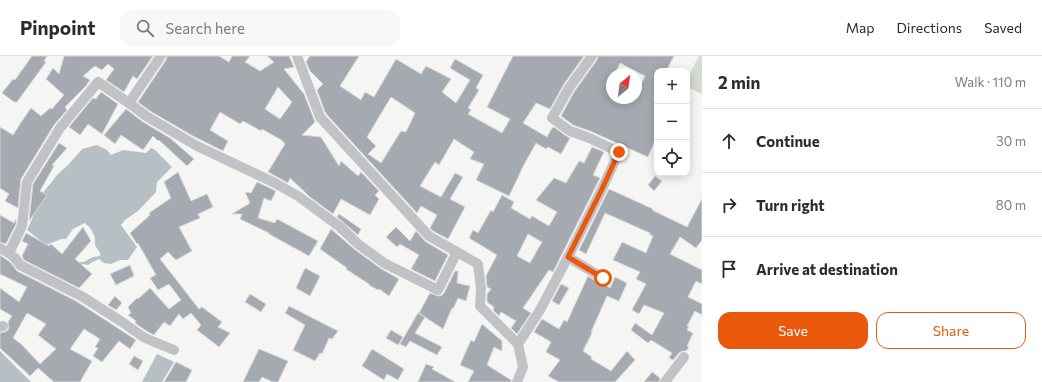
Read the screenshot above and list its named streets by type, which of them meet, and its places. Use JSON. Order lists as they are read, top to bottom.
{
  "north": "top right",
  "page": {
    "header": "Pinpoint",
    "search": "Search here",
    "nav": ["Map", "Directions", "Saved"],
    "heading": ["2 min", "Walk · 110 m"],
    "map_buttons": ["+", "−"],
    "list": [
      ["Continue", "30 m"],
      ["Turn right", "80 m"],
      "Arrive at destination"
    ],
    "buttons": ["Save", "Share"]
  }
}
